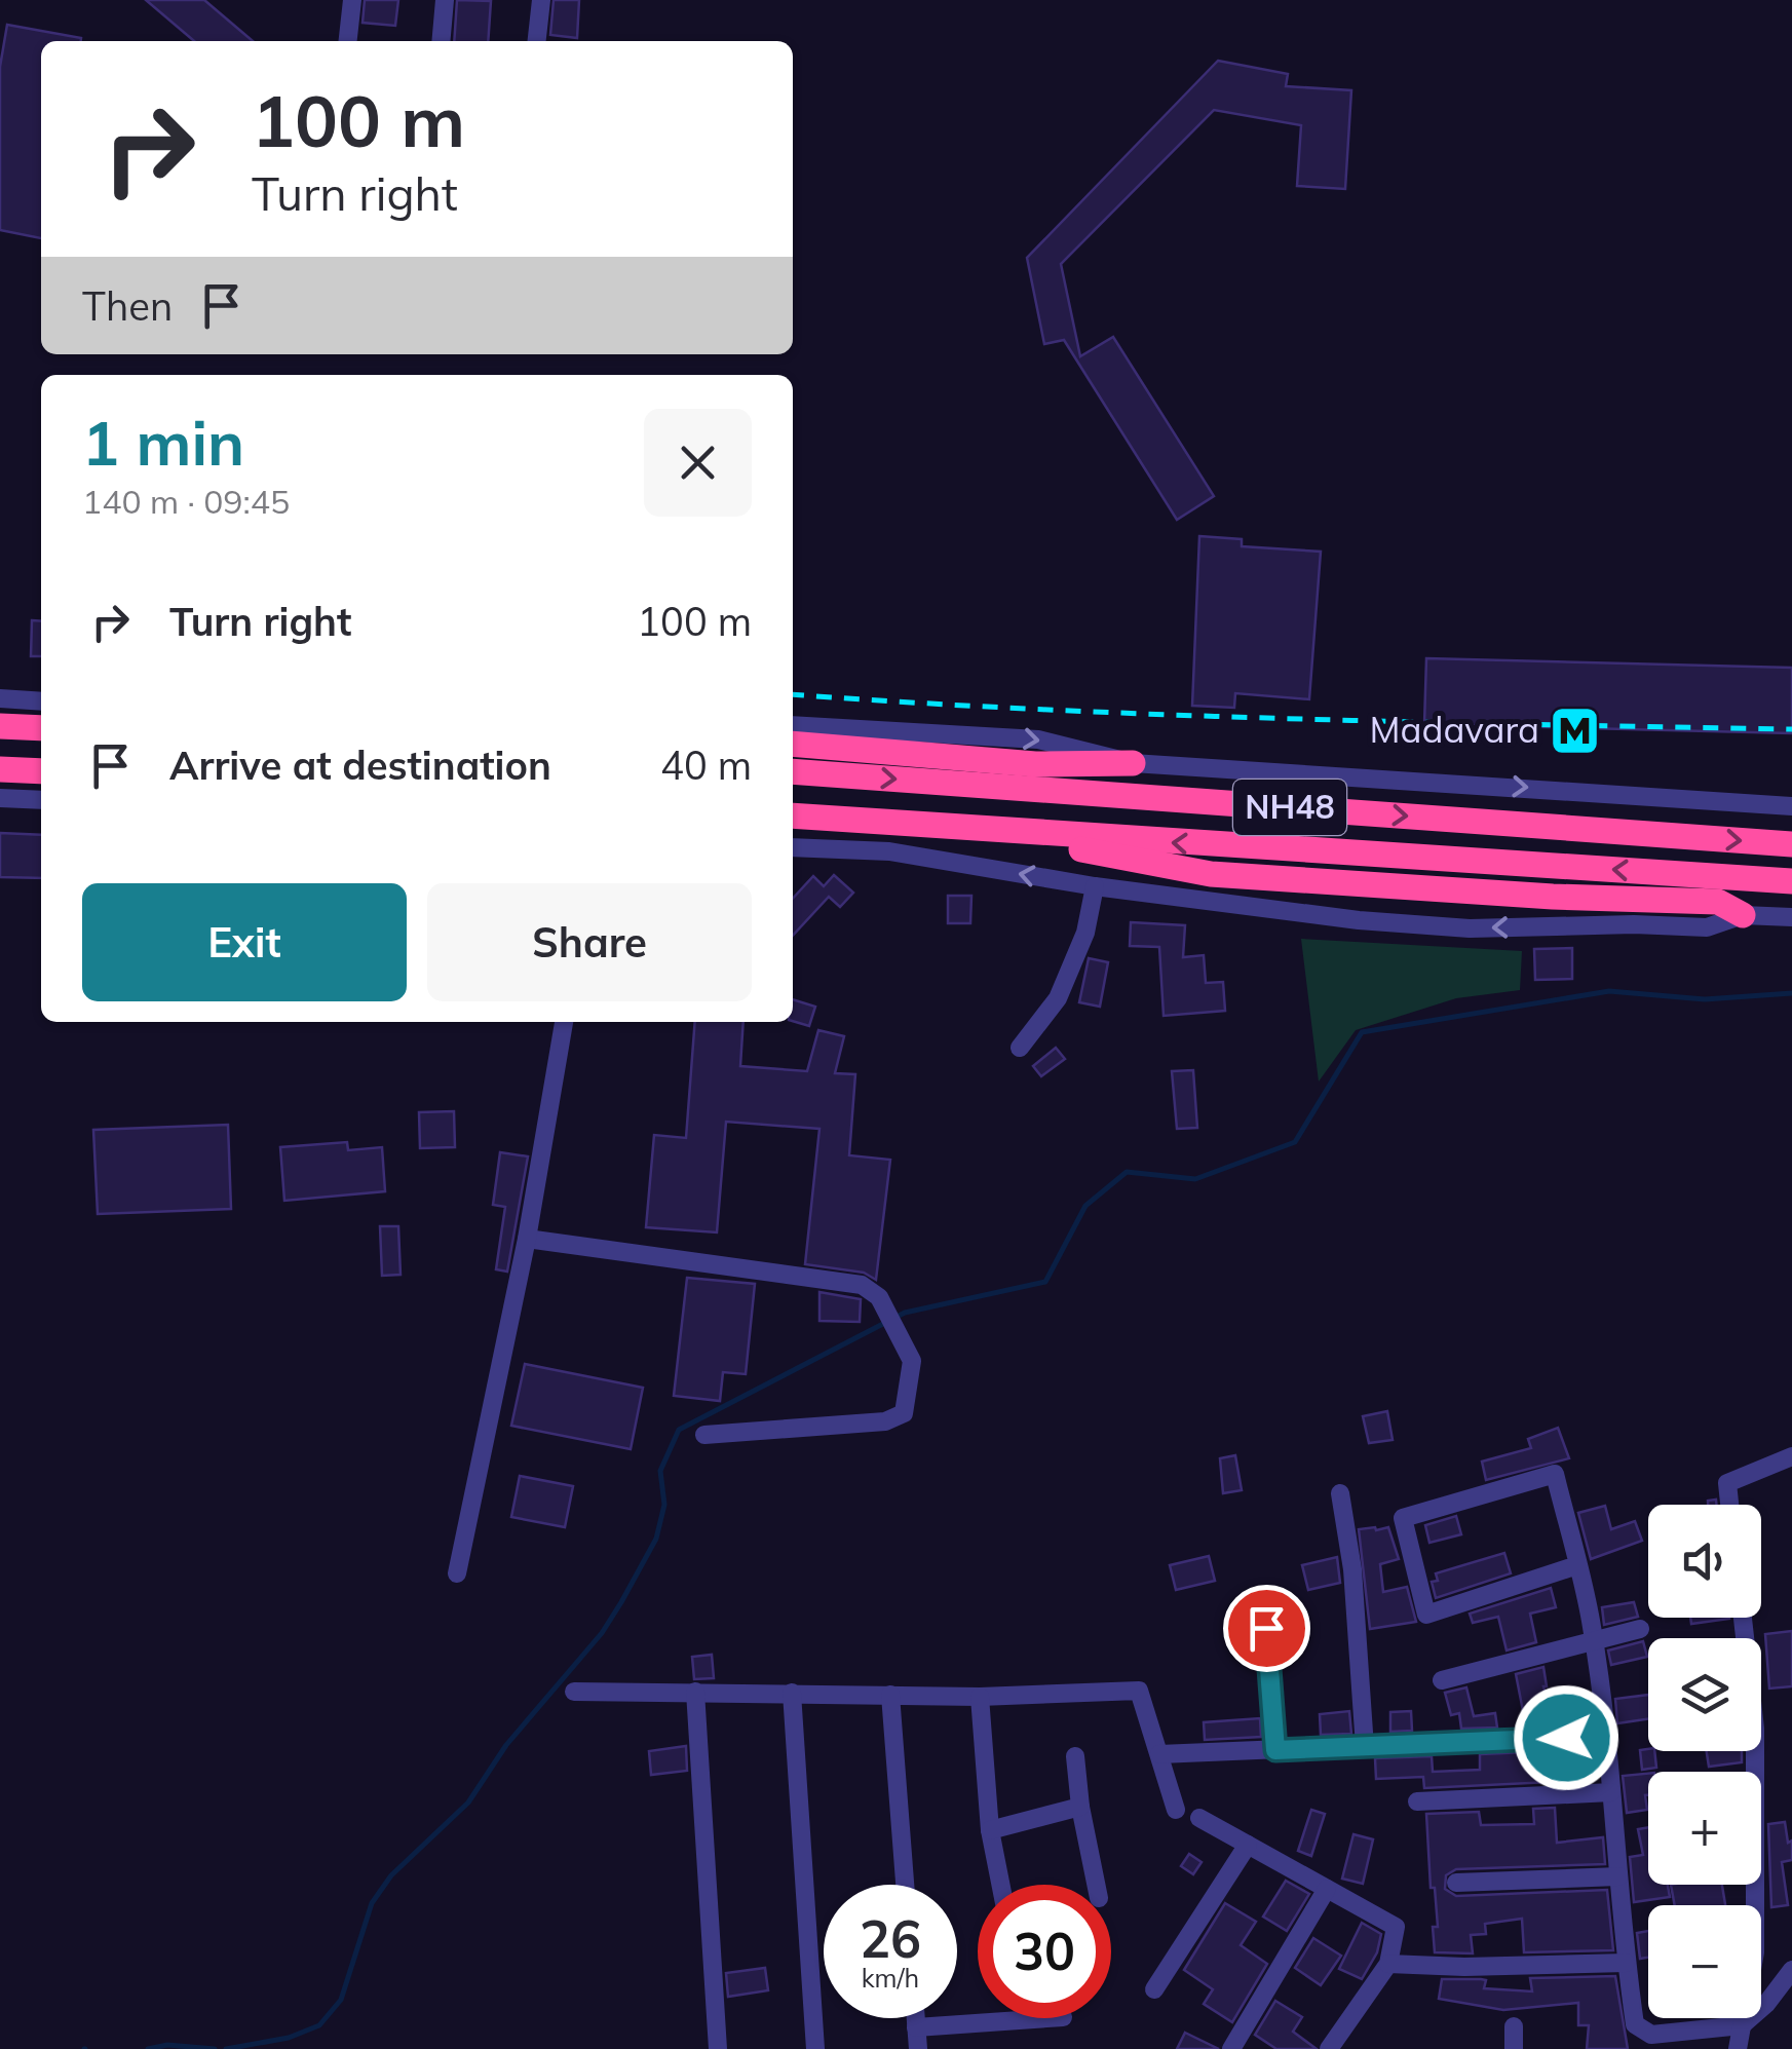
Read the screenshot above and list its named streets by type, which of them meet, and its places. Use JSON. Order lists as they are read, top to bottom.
{
  "streets": {
    "highway": ["NH48"]
  },
  "places": {
    "metro station": ["Madavara"]
  },
  "page": {
    "turn": ["100 m", "Turn right"],
    "then": "Then",
    "heading": ["1 min", "140 m · 09:45"],
    "list": [
      {
        "name": "Turn right",
        "value": "100 m"
      },
      {
        "name": "Arrive at destination",
        "value": "40 m"
      }
    ],
    "buttons": ["Exit", "Share"],
    "map_buttons": ["+", "−"],
    "speed": "26 km/h",
    "limit": "30"
  }
}
